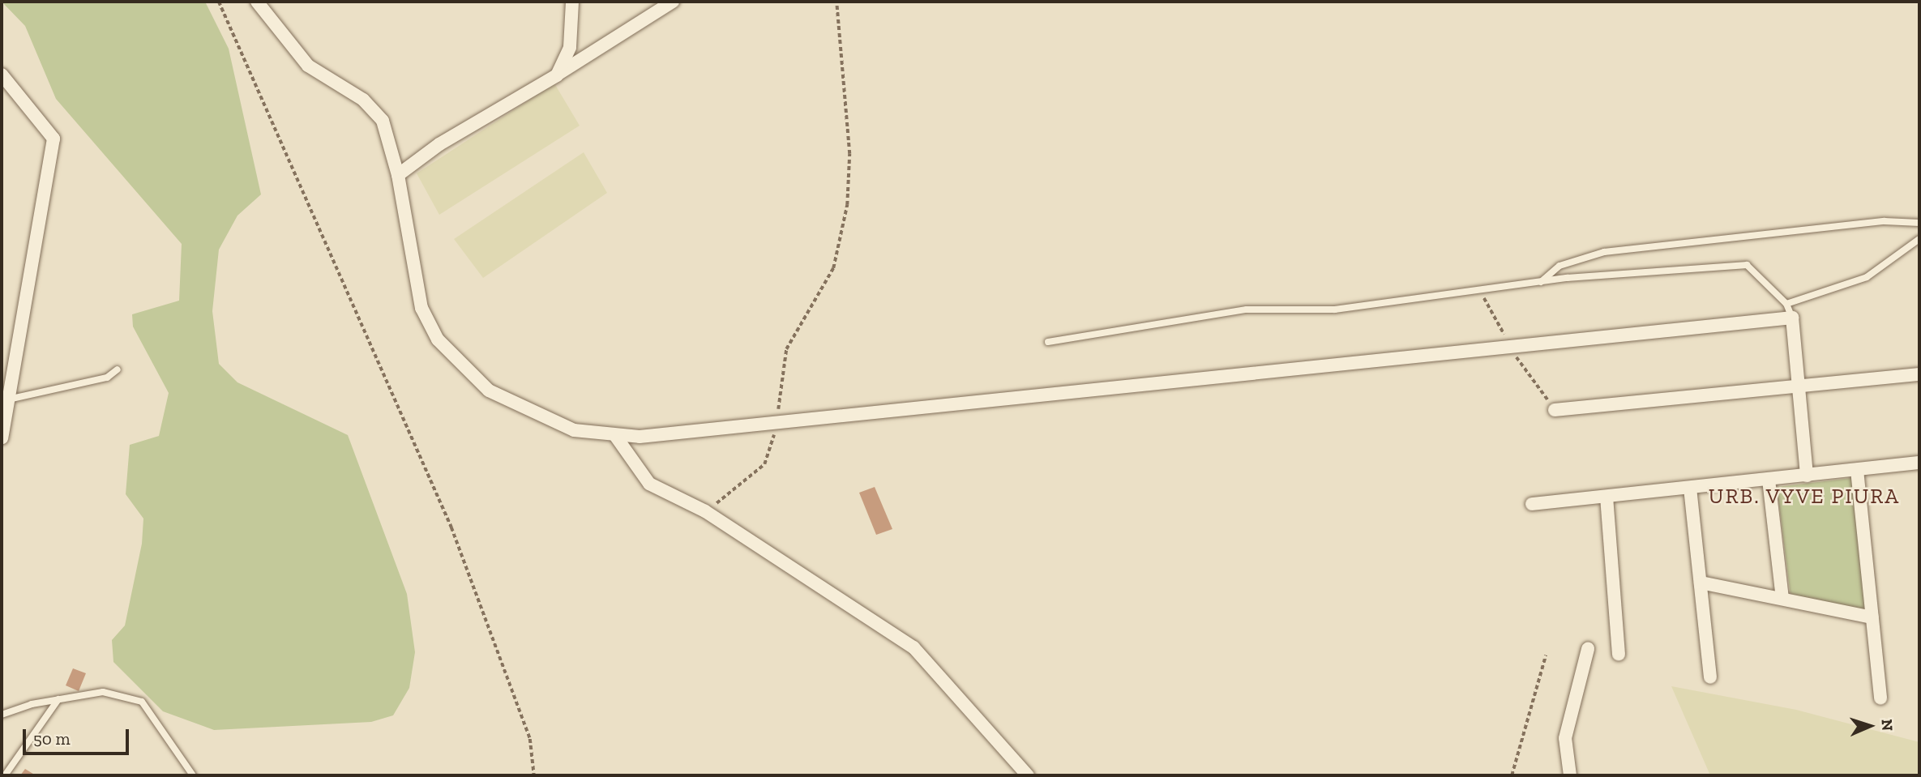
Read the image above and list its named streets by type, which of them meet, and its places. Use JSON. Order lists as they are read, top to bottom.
{
  "districts": ["URB. VYVE PIURA"],
  "scale_bar": "50 m",
  "north": "right"
}
